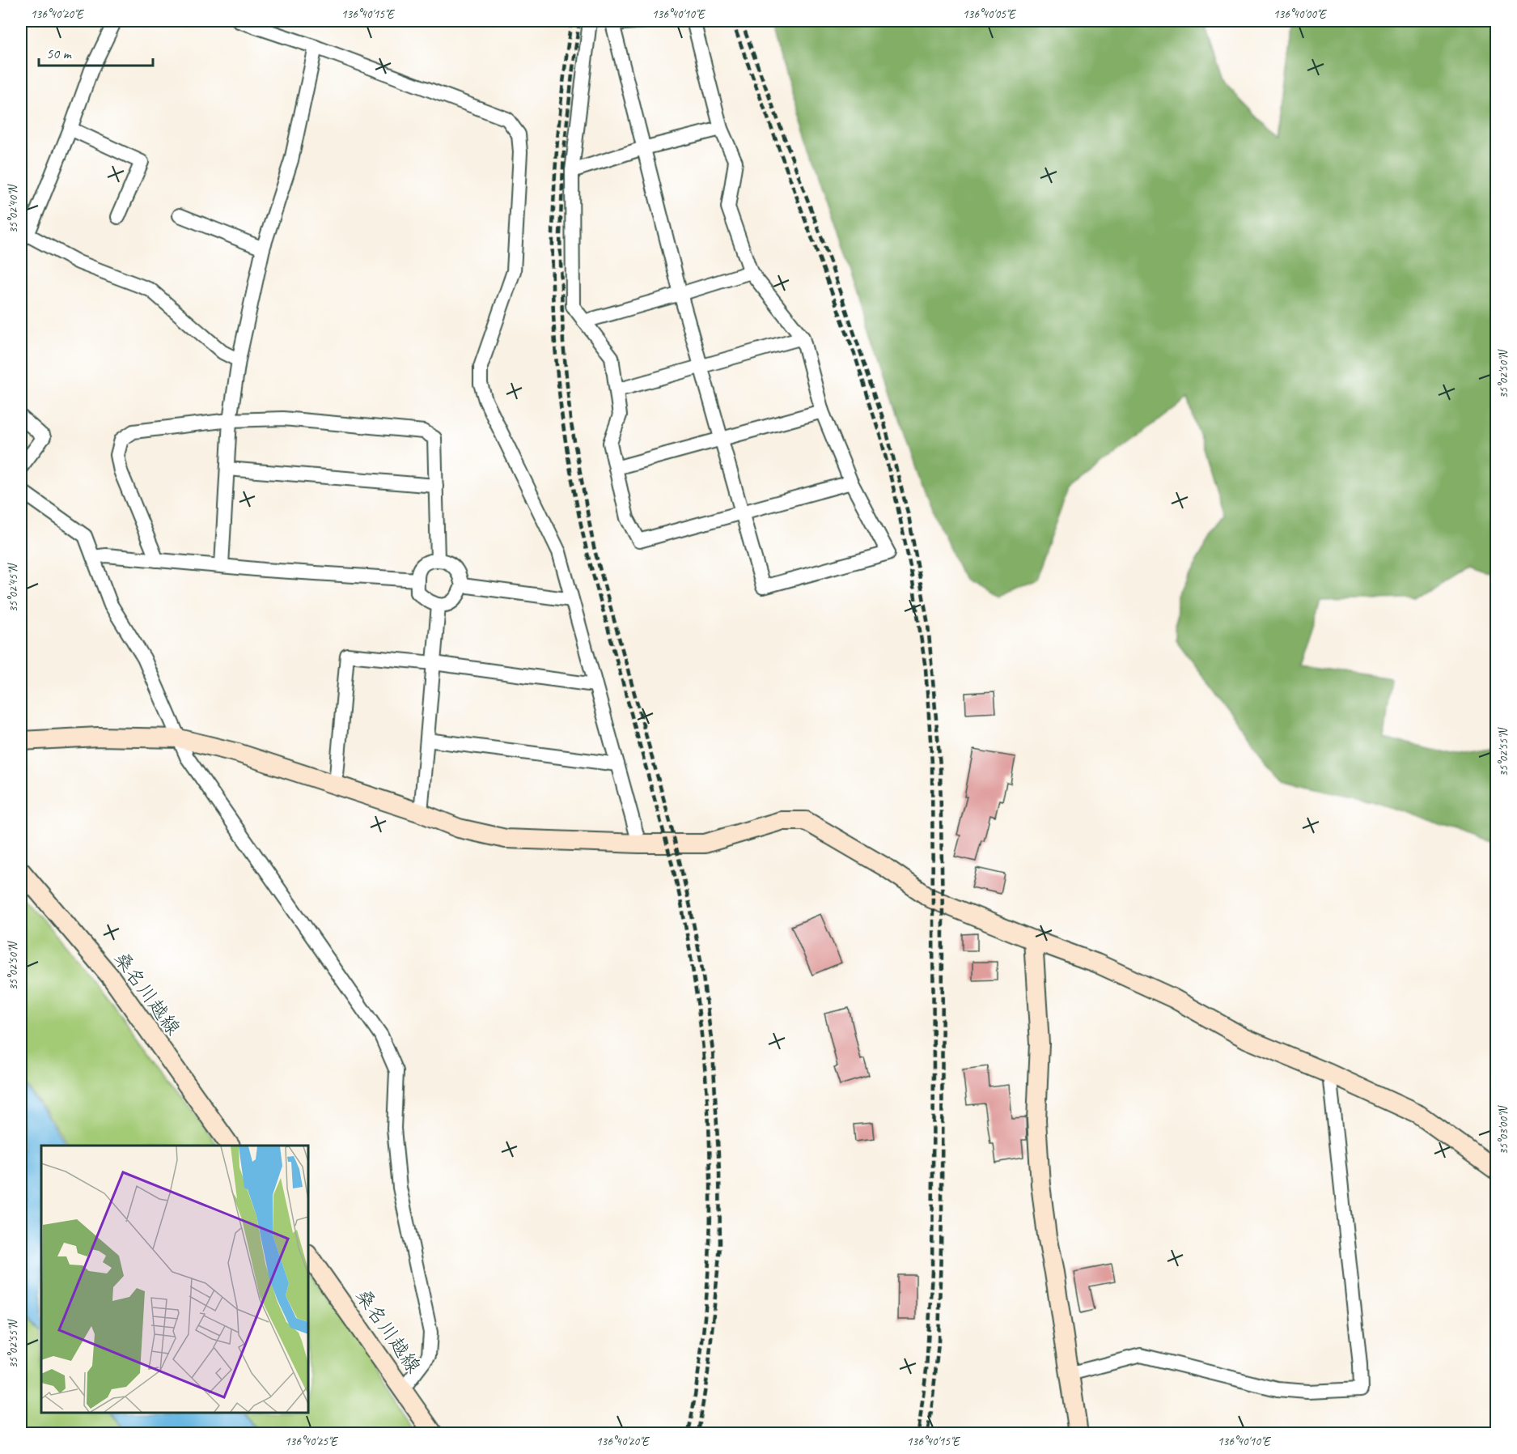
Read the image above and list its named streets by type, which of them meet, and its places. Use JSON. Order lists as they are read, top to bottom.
{
  "streets": {
    "street": ["桑名川越線"]
  },
  "scale_bar": "50 m",
  "coordinates": [
    "136°40'20\"E",
    "136°40'15\"E",
    "136°40'10\"E",
    "136°40'05\"E",
    "136°40'00\"E",
    "35°02'40\"N",
    "35°02'50\"N",
    "35°02'45\"N",
    "35°02'55\"N",
    "35°03'00\"N",
    "136°40'25\"E"
  ]
}
